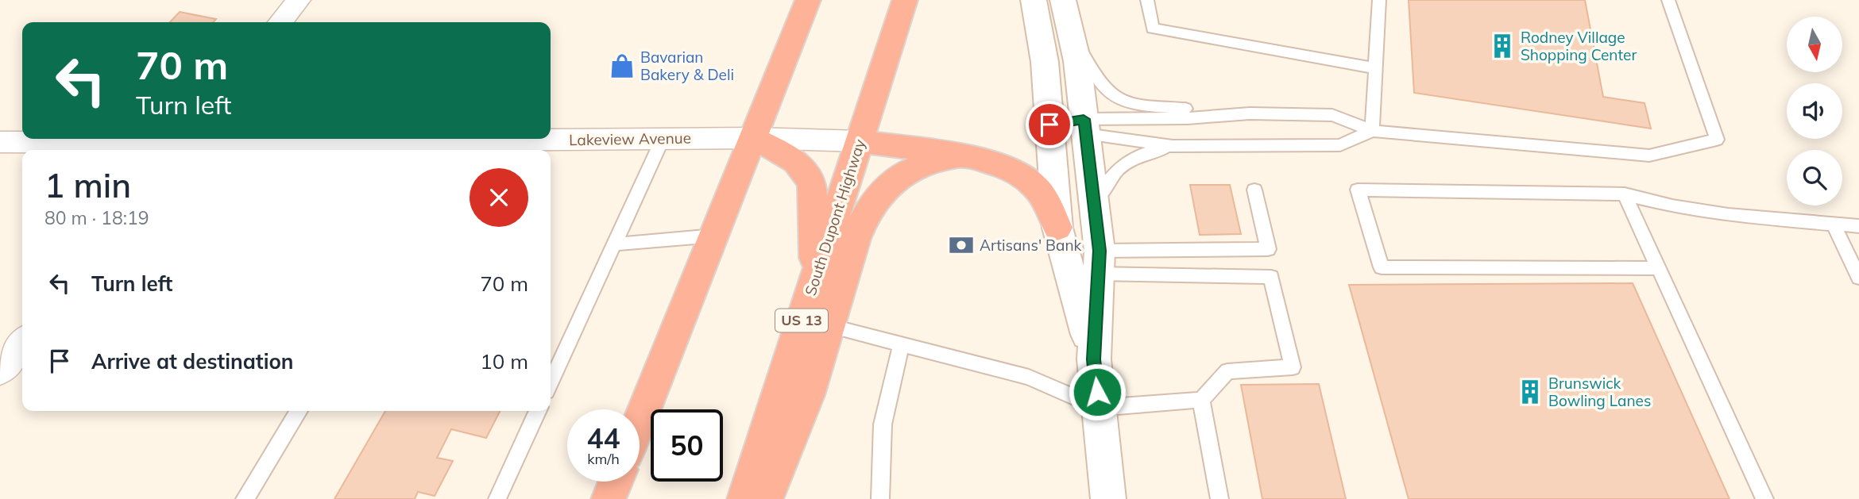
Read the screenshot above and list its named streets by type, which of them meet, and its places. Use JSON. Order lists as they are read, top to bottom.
{
  "streets": {
    "highway": ["South Dupont Highway", "US 13"],
    "street": ["Lakeview Avenue"]
  },
  "crossings": [
    ["Lakeview Avenue", "South Dupont Highway"]
  ],
  "places": {
    "building": ["Rodney Village Shopping Center", "Brunswick Bowling Lanes"],
    "shop": ["Bavarian Bakery & Deli"],
    "bank": ["Artisans' Bank"]
  },
  "north": "bottom",
  "page": {
    "turn": ["70 m", "Turn left"],
    "heading": ["1 min", "80 m · 18:19"],
    "list": [
      {
        "name": "Turn left",
        "value": "70 m"
      },
      {
        "name": "Arrive at destination",
        "value": "10 m"
      }
    ],
    "speed": "44 km/h",
    "limit": "50"
  }
}
